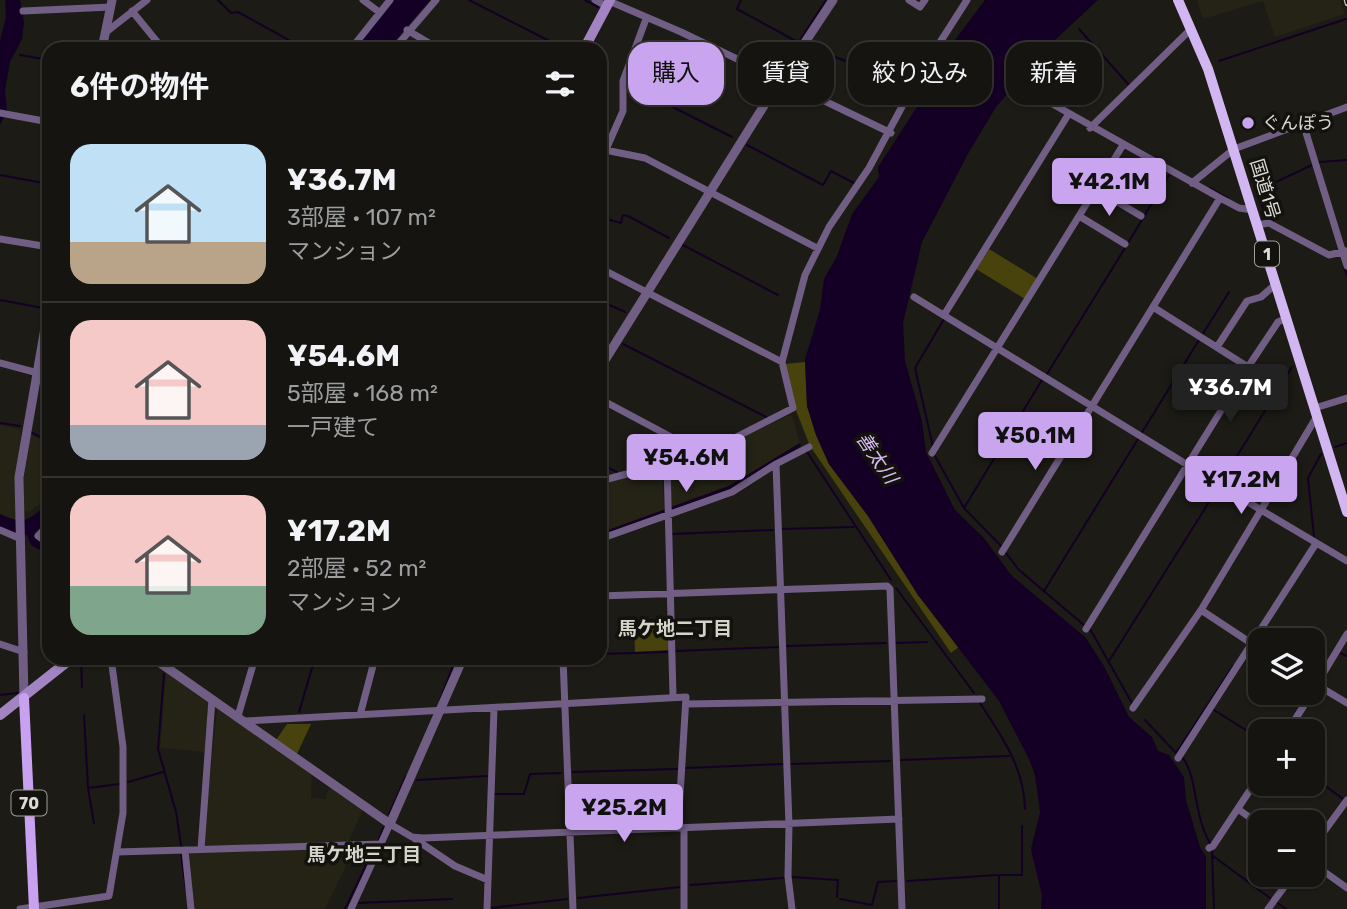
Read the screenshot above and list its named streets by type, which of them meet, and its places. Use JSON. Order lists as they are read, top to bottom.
{
  "streets": {
    "highway": ["国道1号", "1"],
    "main road": ["70"]
  },
  "districts": ["馬ケ地二丁目", "馬ケ地三丁目"],
  "water": ["善太川"],
  "places": ["ぐんぽう"],
  "page": {
    "chip": [
      "購入",
      "賃貸",
      "絞り込み",
      "新着"
    ],
    "heading": "6件の物件",
    "list": [
      {
        "name": "¥36.7M",
        "note": "3部屋 · 107 m² · マンション"
      },
      {
        "name": "¥54.6M",
        "note": "5部屋 · 168 m² · 一戸建て"
      },
      {
        "name": "¥17.2M",
        "note": "2部屋 · 52 m² · マンション"
      }
    ],
    "price": [
      "¥42.1M",
      "¥36.7M",
      "¥50.1M",
      "¥54.6M",
      "¥17.2M",
      "¥25.2M"
    ],
    "map_buttons": ["+", "−"]
  }
}
